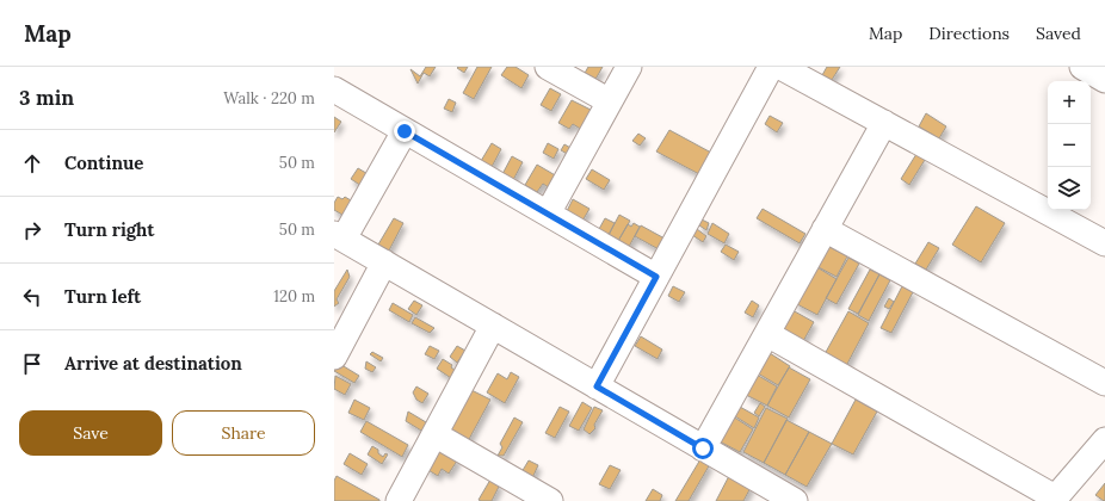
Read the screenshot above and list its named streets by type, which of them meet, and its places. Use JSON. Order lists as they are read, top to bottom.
{
  "page": {
    "header": "Map",
    "nav": ["Map", "Directions", "Saved"],
    "heading": ["3 min", "Walk · 220 m"],
    "map_buttons": ["+", "−"],
    "list": [
      ["Continue", "50 m"],
      ["Turn right", "50 m"],
      ["Turn left", "120 m"],
      "Arrive at destination"
    ],
    "buttons": ["Save", "Share"]
  }
}
